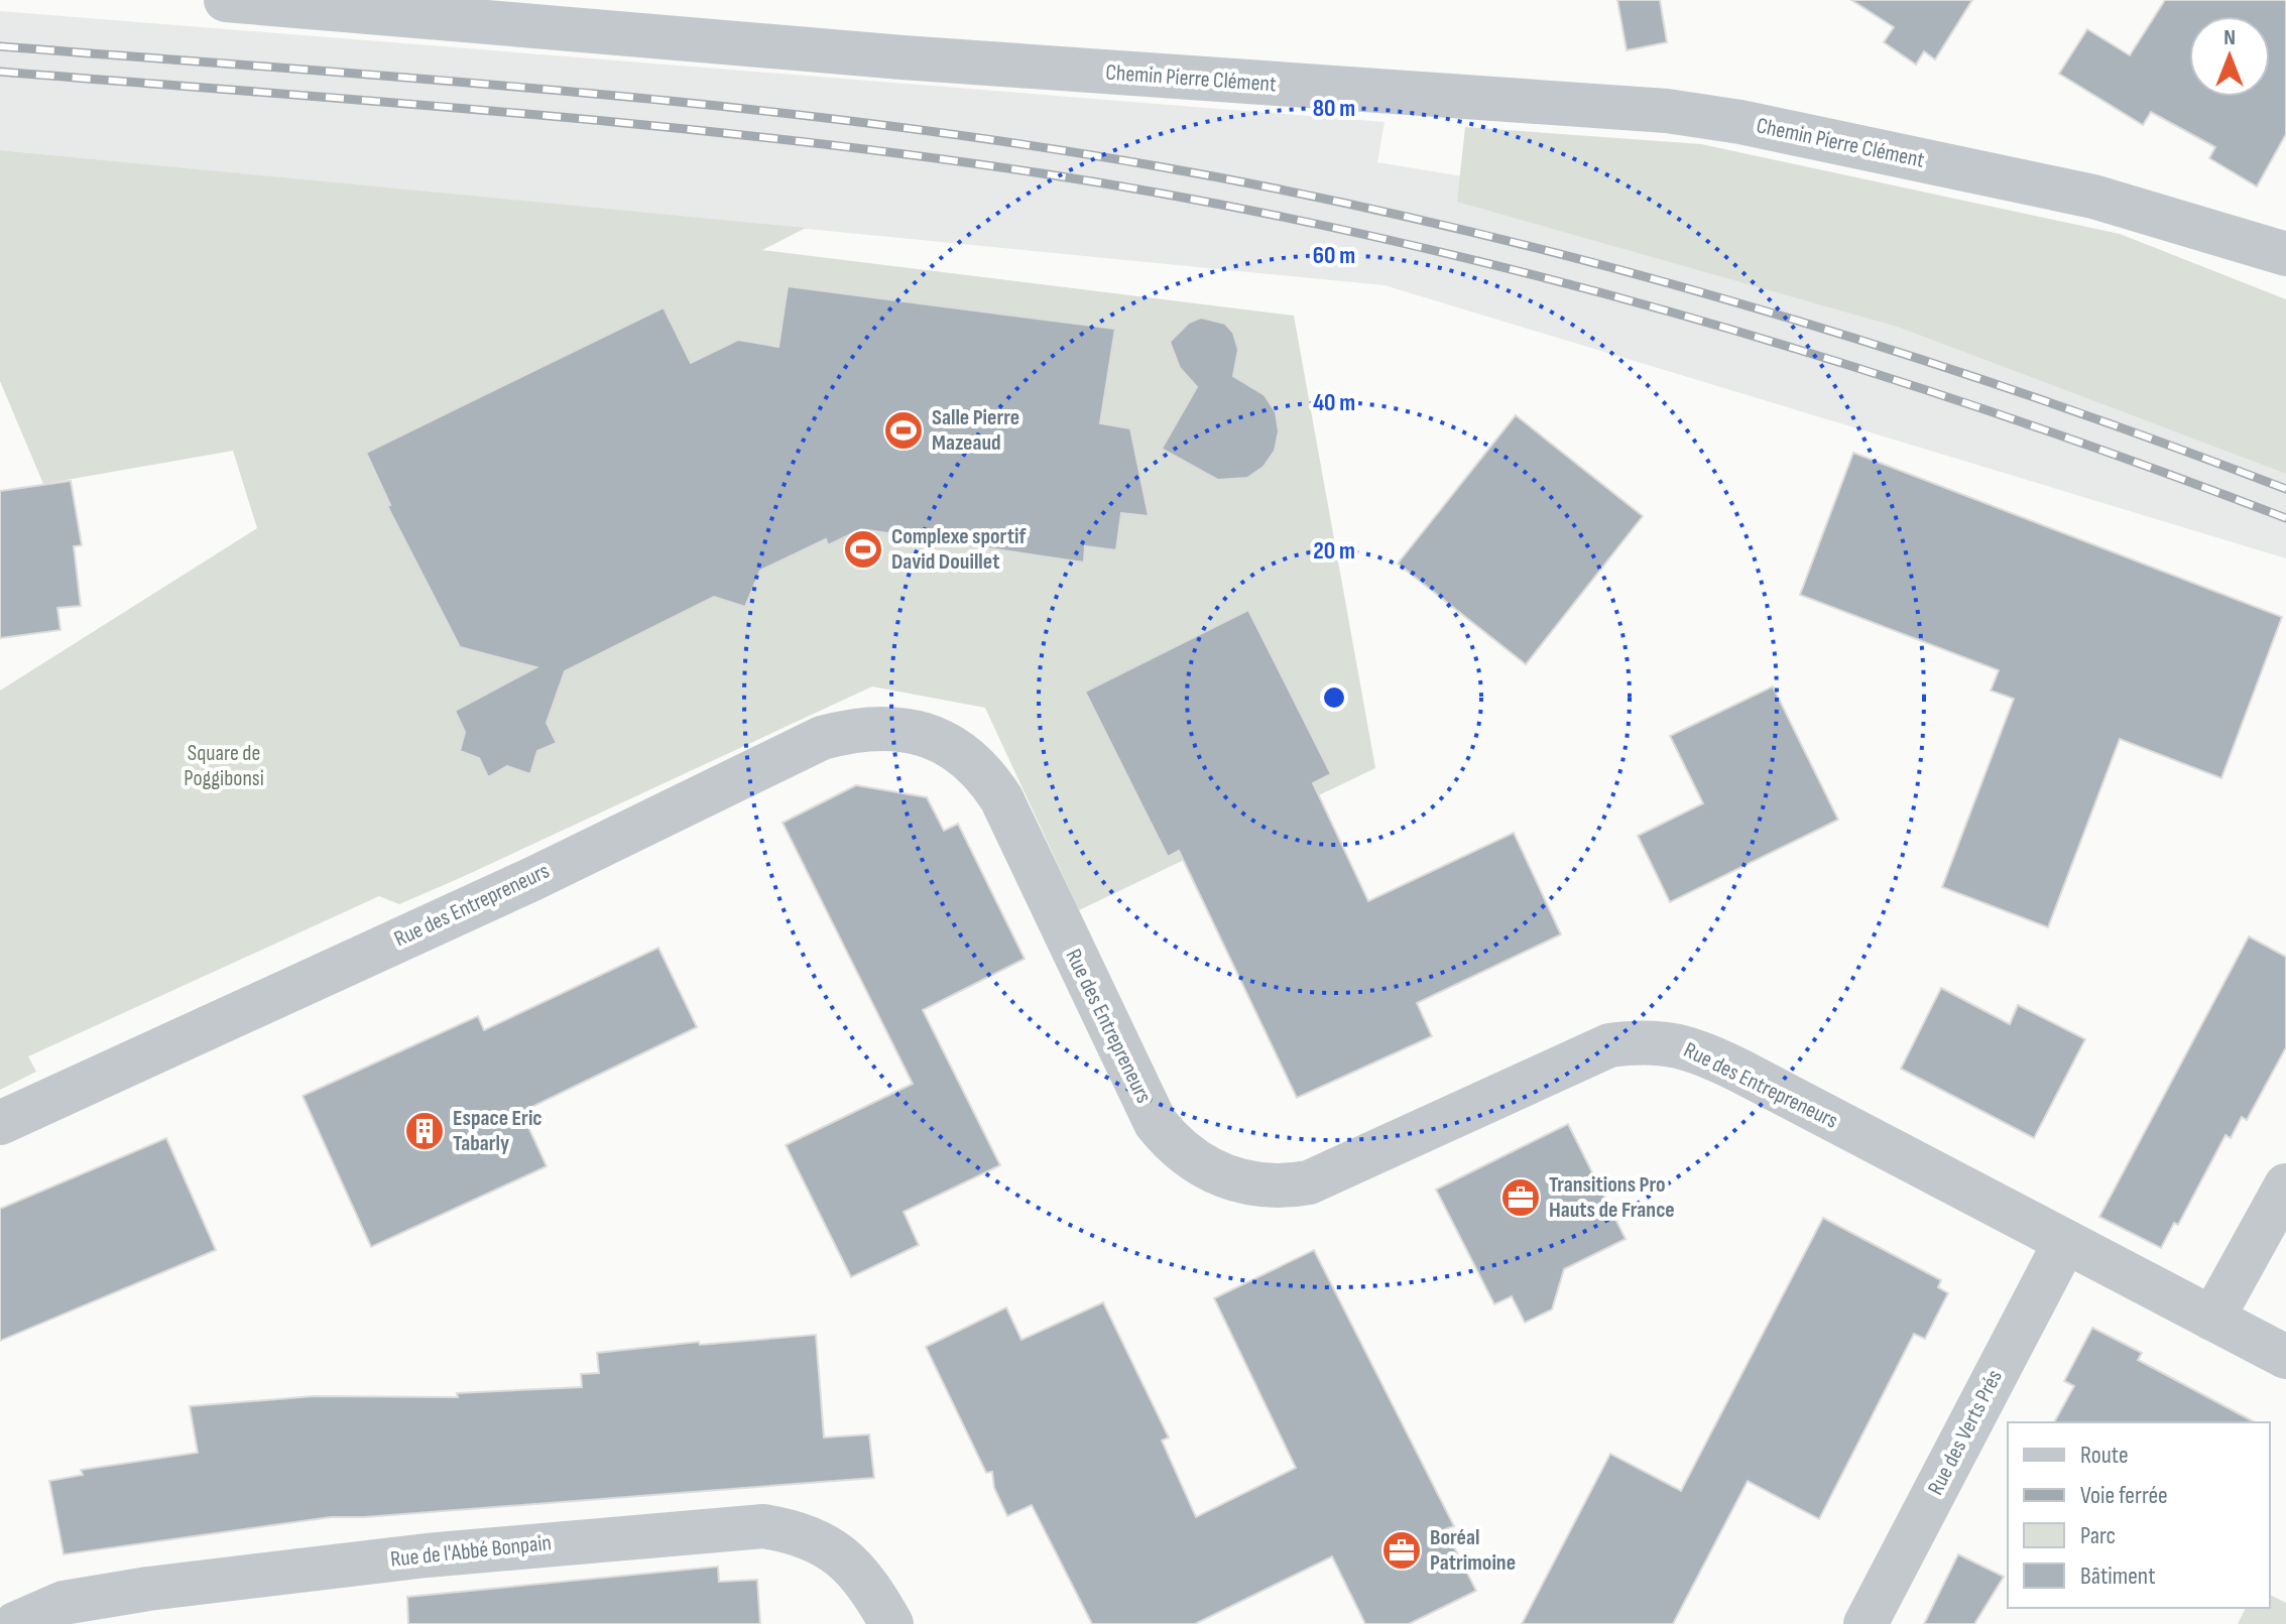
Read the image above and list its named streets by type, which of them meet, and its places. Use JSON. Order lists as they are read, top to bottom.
{
  "streets": {
    "street": [
      "Chemin Pierre Clément",
      "Rue des Entrepreneurs",
      "Rue des Verts Prés",
      "Rue de l'Abbé Bonpain"
    ]
  },
  "crossings": [
    ["Rue des Entrepreneurs", "Rue des Verts Prés"]
  ],
  "parks": ["Square de Poggibonsi"],
  "places": {
    "sports": ["Salle Pierre Mazeaud", "Complexe sportif David Douillet"],
    "building": ["Espace Eric Tabarly"],
    "office": ["Transitions Pro Hauts de France", "Boréal Patrimoine"]
  },
  "legend": [
    "Route",
    "Voie ferrée",
    "Parc",
    "Bâtiment"
  ],
  "north": "top",
  "rings": [
    "80 m",
    "60 m",
    "40 m",
    "20 m"
  ]
}
